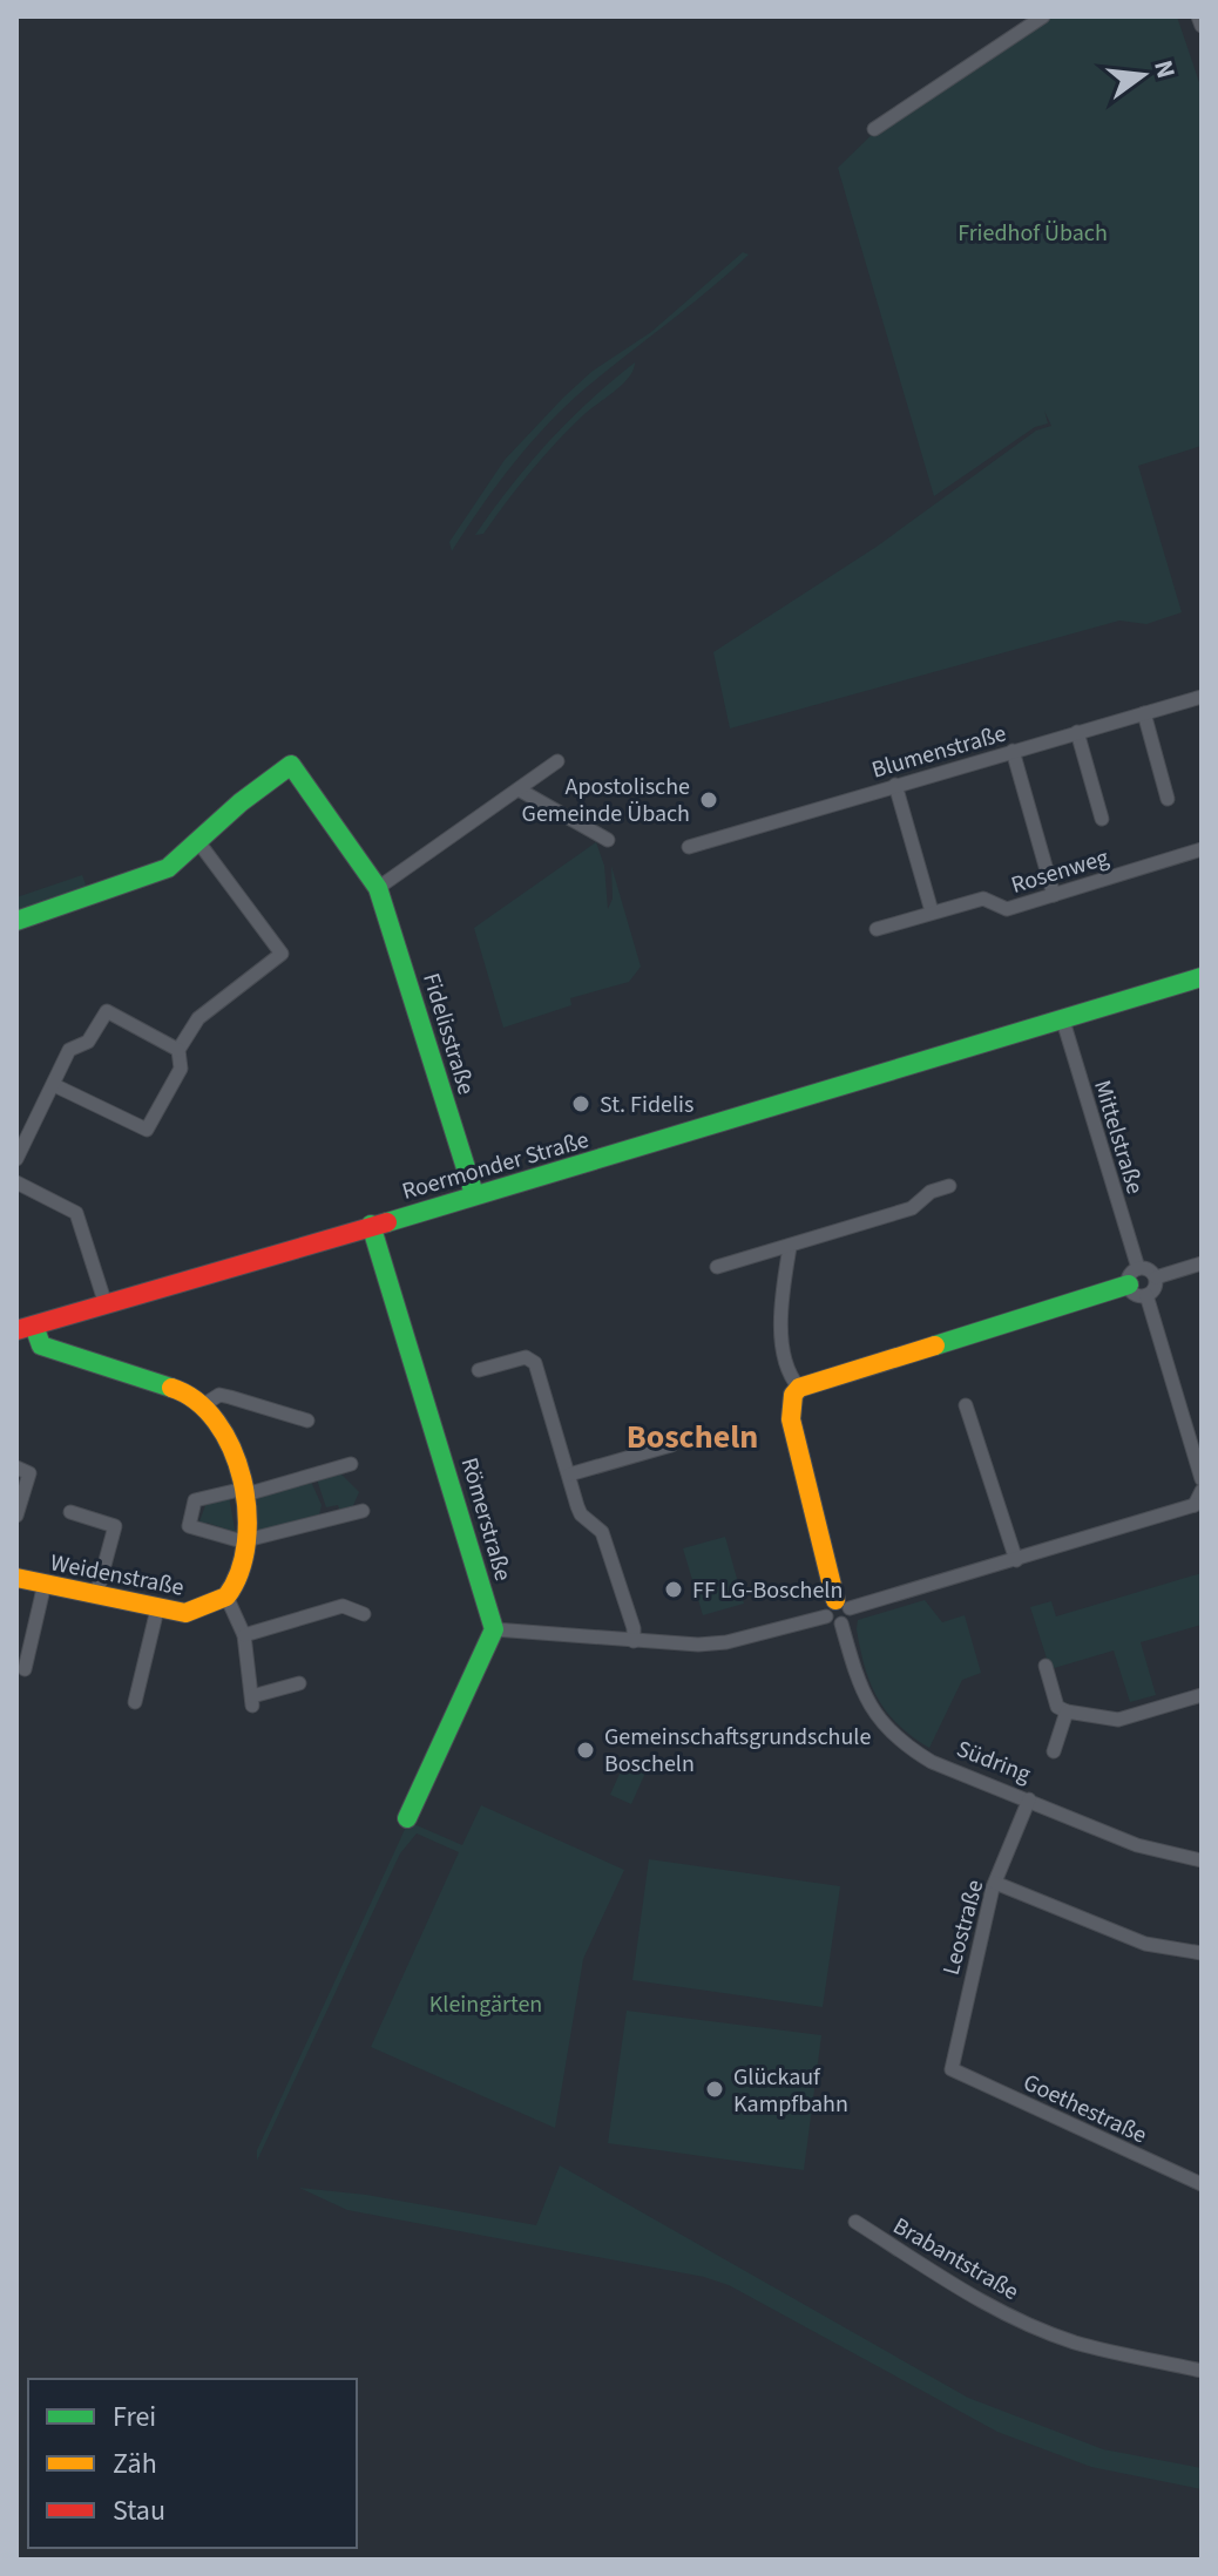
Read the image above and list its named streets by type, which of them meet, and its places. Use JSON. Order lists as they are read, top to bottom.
{
  "streets": {
    "street": [
      "Blumenstraße",
      "Rosenweg",
      "Fidelisstraße",
      "Mittelstraße",
      "Roermonder Straße",
      "Römerstraße",
      "Weidenstraße",
      "Südring",
      "Leostraße",
      "Goethestraße",
      "Brabantstraße"
    ]
  },
  "crossings": [
    ["Fidelisstraße", "Roermonder Straße"],
    ["Mittelstraße", "Roermonder Straße"],
    ["Roermonder Straße", "Römerstraße"],
    ["Südring", "Leostraße"],
    ["Leostraße", "Goethestraße"]
  ],
  "districts": ["Boscheln"],
  "parks": ["Friedhof Übach", "Kleingärten"],
  "places": [
    "Apostolische Gemeinde Übach",
    "St. Fidelis",
    "FF LG-Boscheln",
    "Gemeinschaftsgrundschule Boscheln",
    "Glückauf Kampfbahn"
  ],
  "legend": ["Frei", "Zäh", "Stau"],
  "north": "right"
}
